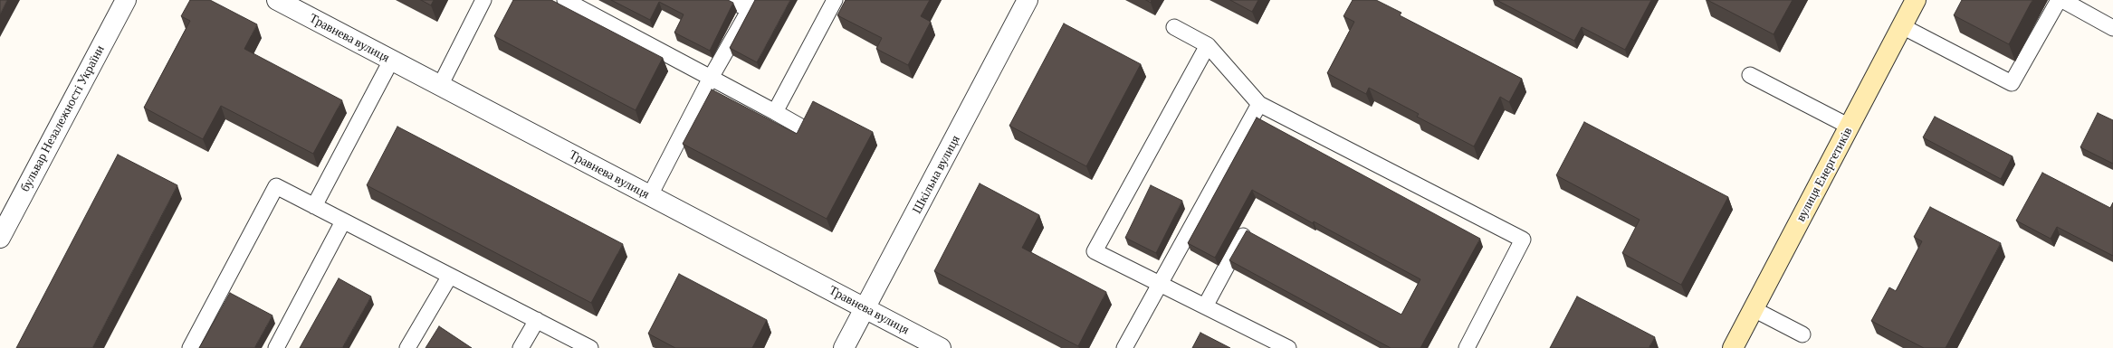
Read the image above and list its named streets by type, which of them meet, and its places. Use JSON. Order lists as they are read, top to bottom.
{
  "streets": {
    "street": [
      "Травнева вулиця",
      "бульвар Незалежності України",
      "Шкільна вулиця",
      "вулиця Енергетиків"
    ]
  },
  "crossings": [
    ["Травнева вулиця", "Шкільна вулиця"]
  ]
}
